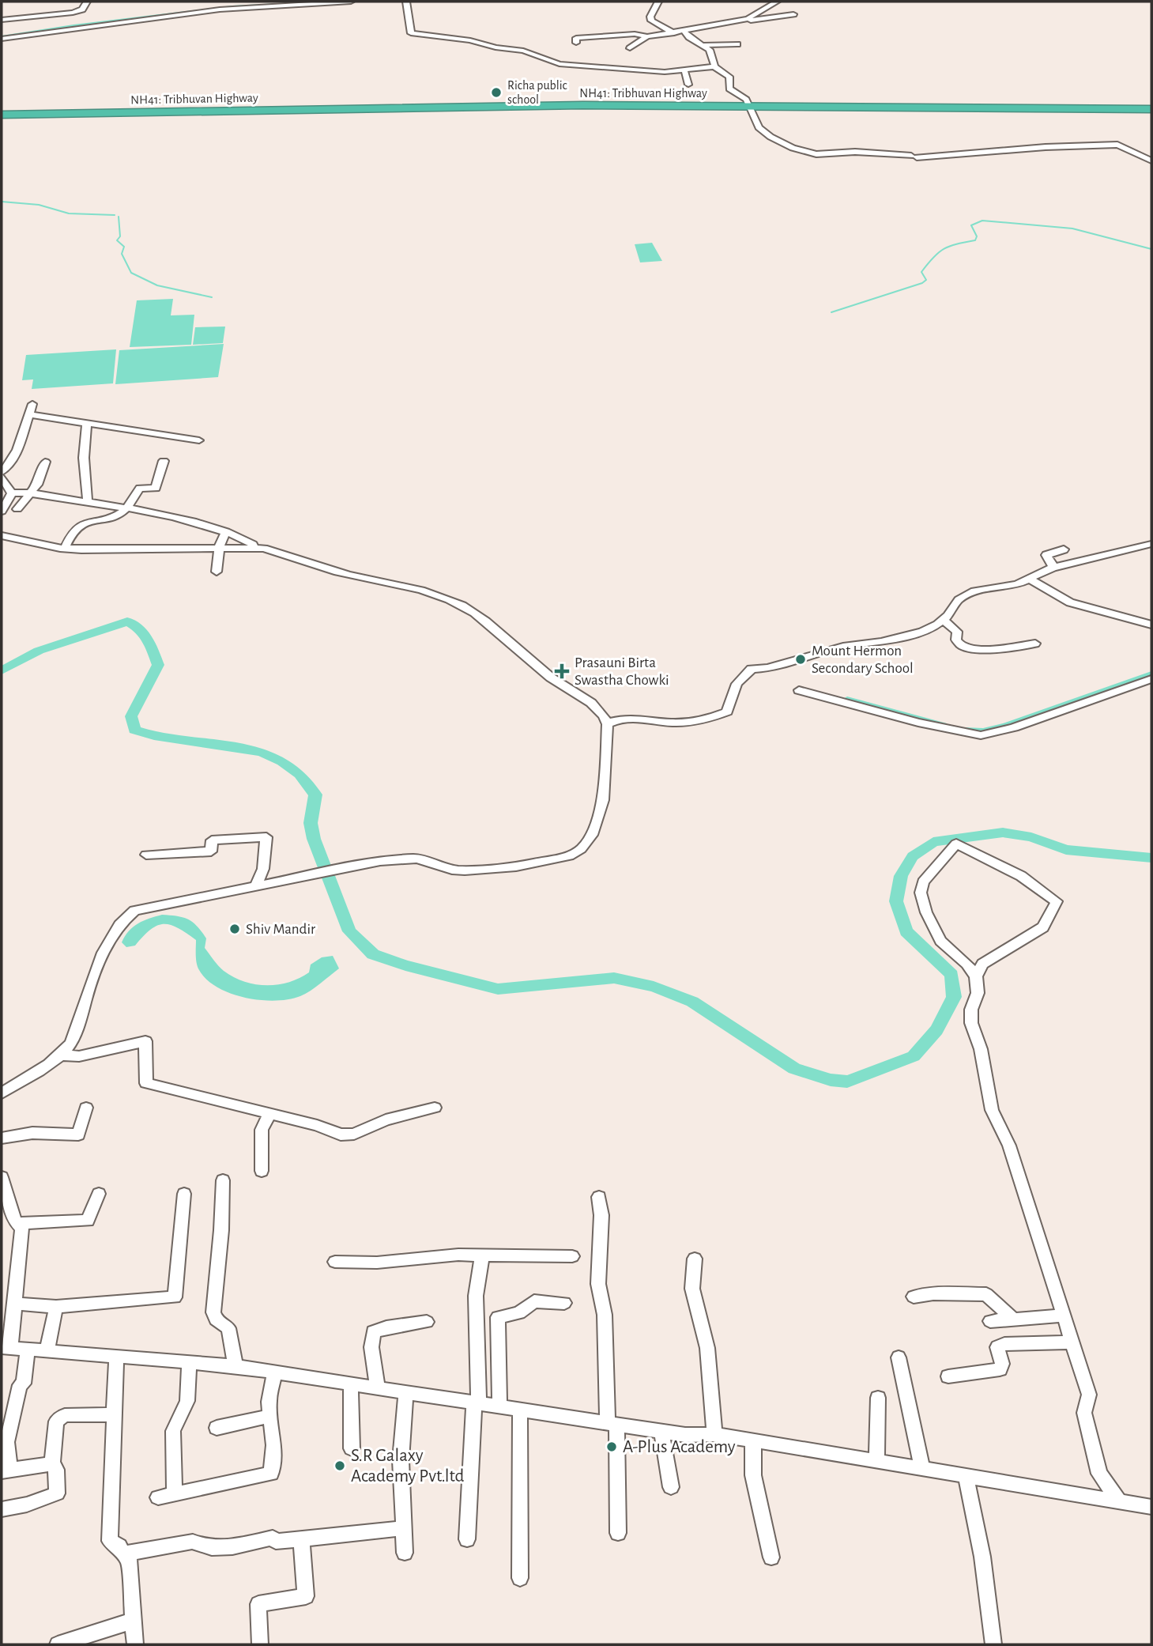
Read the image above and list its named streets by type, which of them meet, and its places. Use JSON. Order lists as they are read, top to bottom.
{
  "streets": {
    "highway": ["NH41: Tribhuvan Highway"]
  },
  "places": {
    "other": [
      "Richa public school",
      "Mount Hermon Secondary School",
      "Shiv Mandir",
      "A-Plus Academy",
      "S.R Galaxy Academy Pvt.ltd"
    ],
    "health": ["Prasauni Birta Swastha Chowki"]
  }
}
